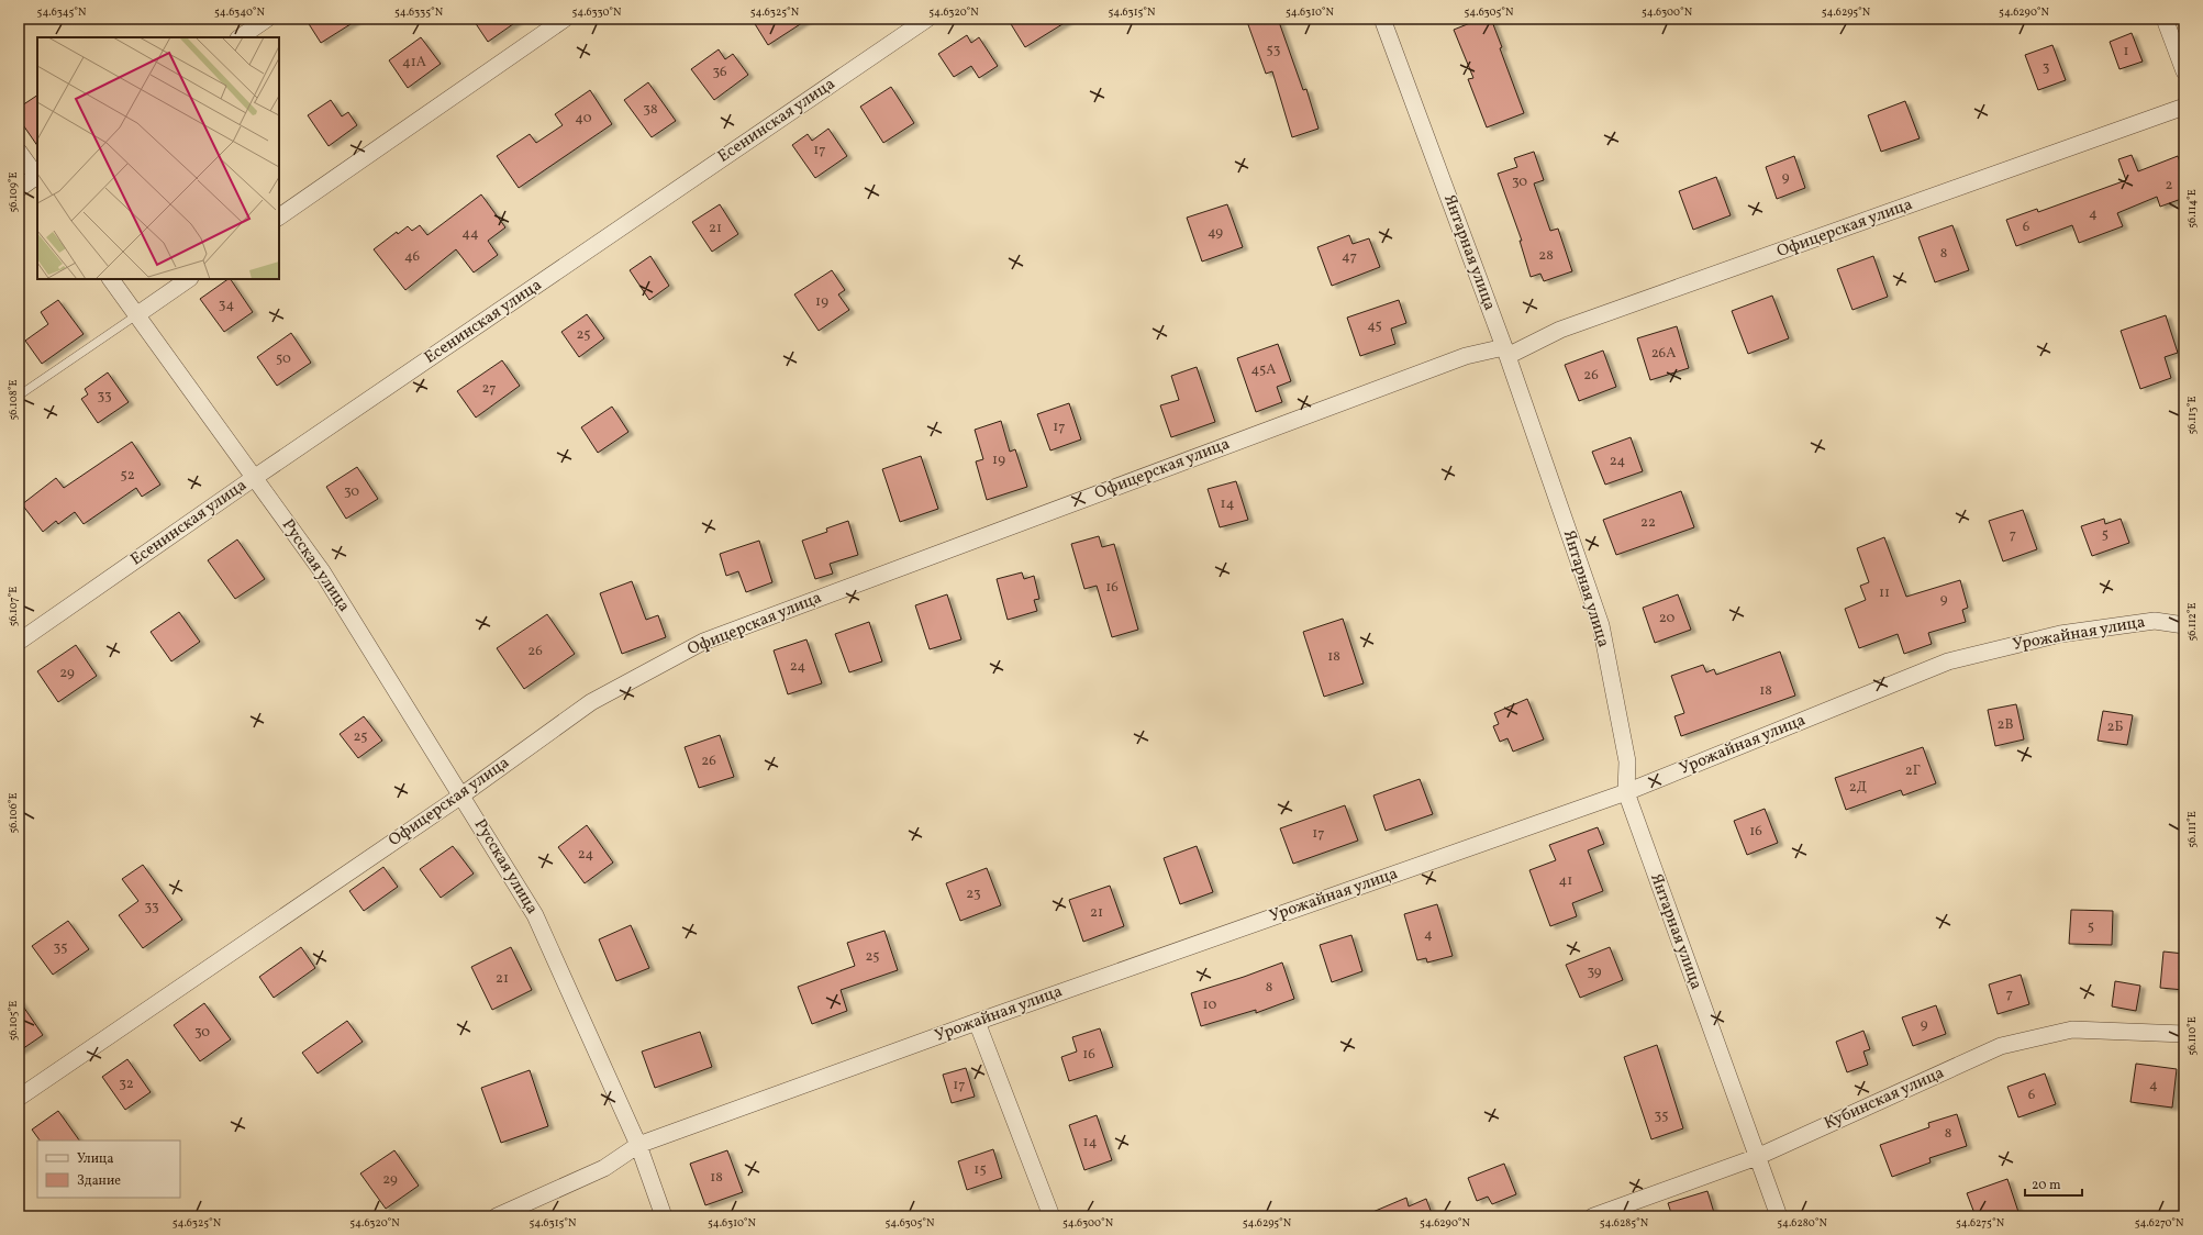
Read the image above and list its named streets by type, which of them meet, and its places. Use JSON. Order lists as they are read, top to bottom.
{
  "streets": {
    "street": [
      "Есенинская улица",
      "Офицерская улица",
      "Янтарная улица",
      "Русская улица",
      "Урожайная улица",
      "Кубинская улица"
    ]
  },
  "crossings": [
    ["Есенинская улица", "Русская улица"],
    ["Офицерская улица", "Янтарная улица"],
    ["Офицерская улица", "Русская улица"],
    ["Янтарная улица", "Урожайная улица"],
    ["Янтарная улица", "Кубинская улица"],
    ["Русская улица", "Урожайная улица"]
  ],
  "house_numbers": [
    "53",
    "1",
    "41А",
    "3",
    "36",
    "38",
    "40",
    "17",
    "9",
    "30",
    "2",
    "4",
    "6",
    "21",
    "49",
    "44",
    "8",
    "28",
    "46",
    "47",
    "19",
    "34",
    "45",
    "25",
    "26А",
    "50",
    "45А",
    "26",
    "27",
    "33",
    "17",
    "19",
    "24",
    "52",
    "30",
    "14",
    "22",
    "7",
    "5",
    "16",
    "11",
    "9",
    "20",
    "26",
    "18",
    "24",
    "29",
    "18",
    "2В",
    "2Б",
    "25",
    "26",
    "2Г",
    "2Д",
    "16",
    "17",
    "24",
    "41",
    "23",
    "33",
    "21",
    "5",
    "4",
    "35",
    "25",
    "39",
    "21",
    "8",
    "7",
    "10",
    "9",
    "30",
    "16",
    "32",
    "17",
    "4",
    "6",
    "35",
    "8",
    "14",
    "15",
    "18",
    "29"
  ],
  "legend": ["Улица", "Здание"],
  "scale_bar": "20 m",
  "coordinates": [
    "54.6345°N",
    "54.6340°N",
    "54.6335°N",
    "54.6330°N",
    "54.6325°N",
    "54.6320°N",
    "54.6315°N",
    "54.6310°N",
    "54.6305°N",
    "54.6300°N",
    "54.6295°N",
    "54.6290°N",
    "56.109°E",
    "56.114°E",
    "56.108°E",
    "56.113°E",
    "56.107°E",
    "56.112°E",
    "56.106°E",
    "56.111°E",
    "56.105°E",
    "56.110°E",
    "54.6285°N",
    "54.6280°N",
    "54.6275°N",
    "54.6270°N"
  ]
}
